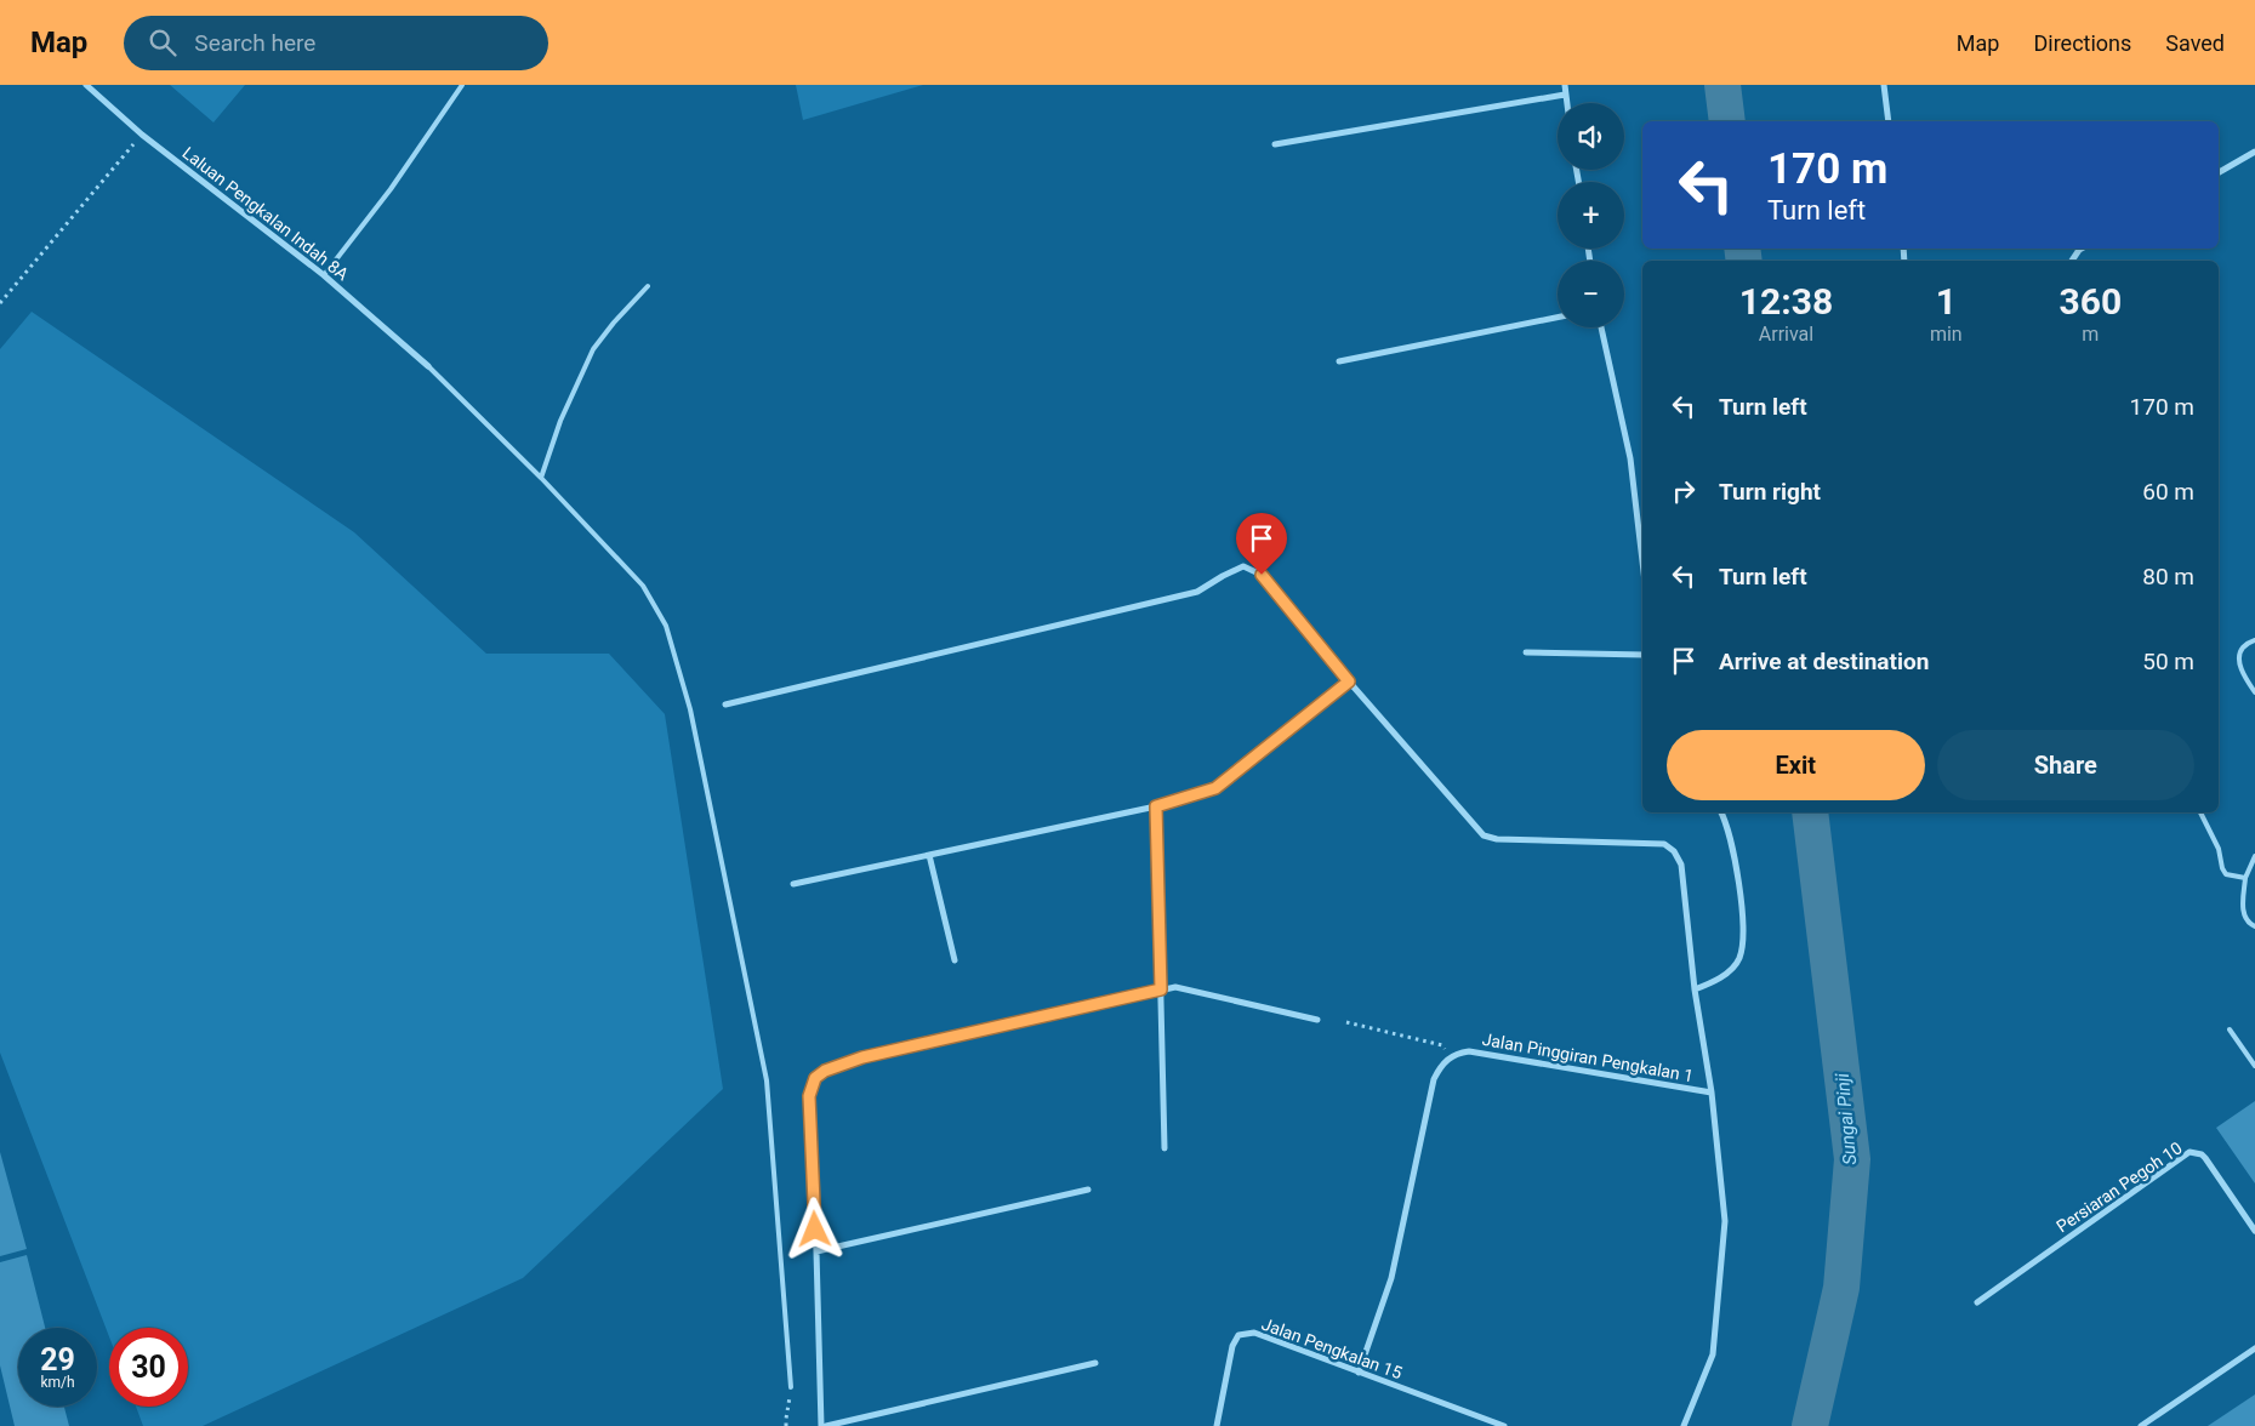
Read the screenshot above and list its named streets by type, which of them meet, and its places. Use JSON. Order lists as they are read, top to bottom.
{
  "streets": {
    "street": [
      "Laluan Pengkalan Indah 8A",
      "Jalan Pinggiran Pengkalan 1",
      "Persiaran Pegoh 10",
      "Jalan Pengkalan 15"
    ]
  },
  "water": ["Sungai Pinji"],
  "page": {
    "header": "Map",
    "search": "Search here",
    "nav": ["Map", "Directions", "Saved"],
    "map_buttons": ["+", "−"],
    "turn": ["170 m", "Turn left"],
    "eta": [
      "12:38",
      "Arrival",
      "1",
      "min",
      "360",
      "m"
    ],
    "list": [
      {
        "name": "Turn left",
        "value": "170 m"
      },
      {
        "name": "Turn right",
        "value": "60 m"
      },
      {
        "name": "Turn left",
        "value": "80 m"
      },
      {
        "name": "Arrive at destination",
        "value": "50 m"
      }
    ],
    "buttons": ["Exit", "Share"],
    "speed": "29 km/h",
    "limit": "30"
  }
}
